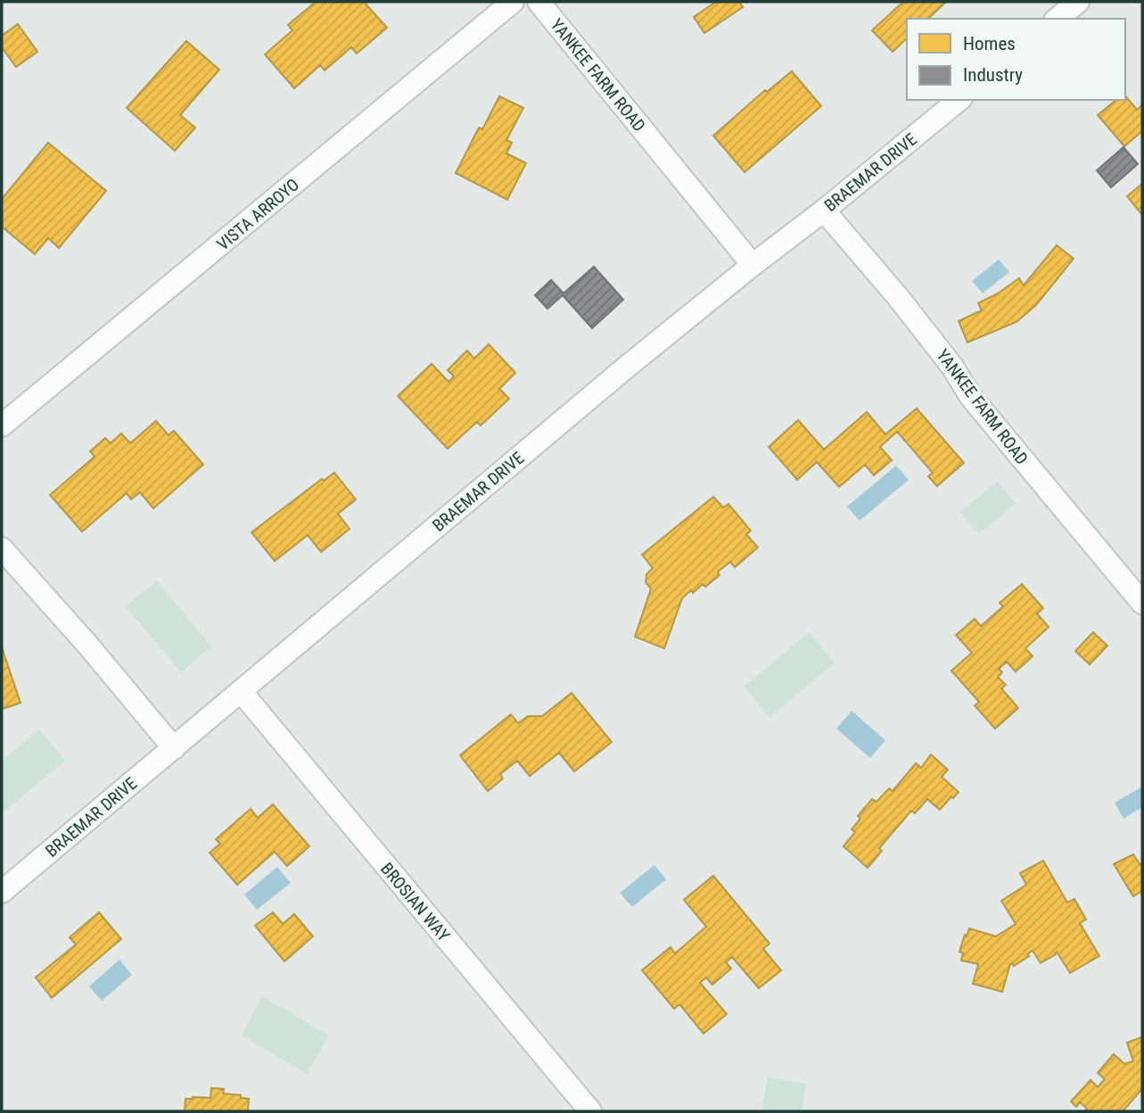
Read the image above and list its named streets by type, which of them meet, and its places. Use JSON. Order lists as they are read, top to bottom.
{
  "streets": {
    "street": [
      "YANKEE FARM ROAD",
      "BRAEMAR DRIVE",
      "VISTA ARROYO",
      "BROSIAN WAY"
    ]
  },
  "crossings": [
    ["YANKEE FARM ROAD", "BRAEMAR DRIVE"],
    ["BRAEMAR DRIVE", "BROSIAN WAY"]
  ],
  "legend": ["Homes", "Industry"]
}
